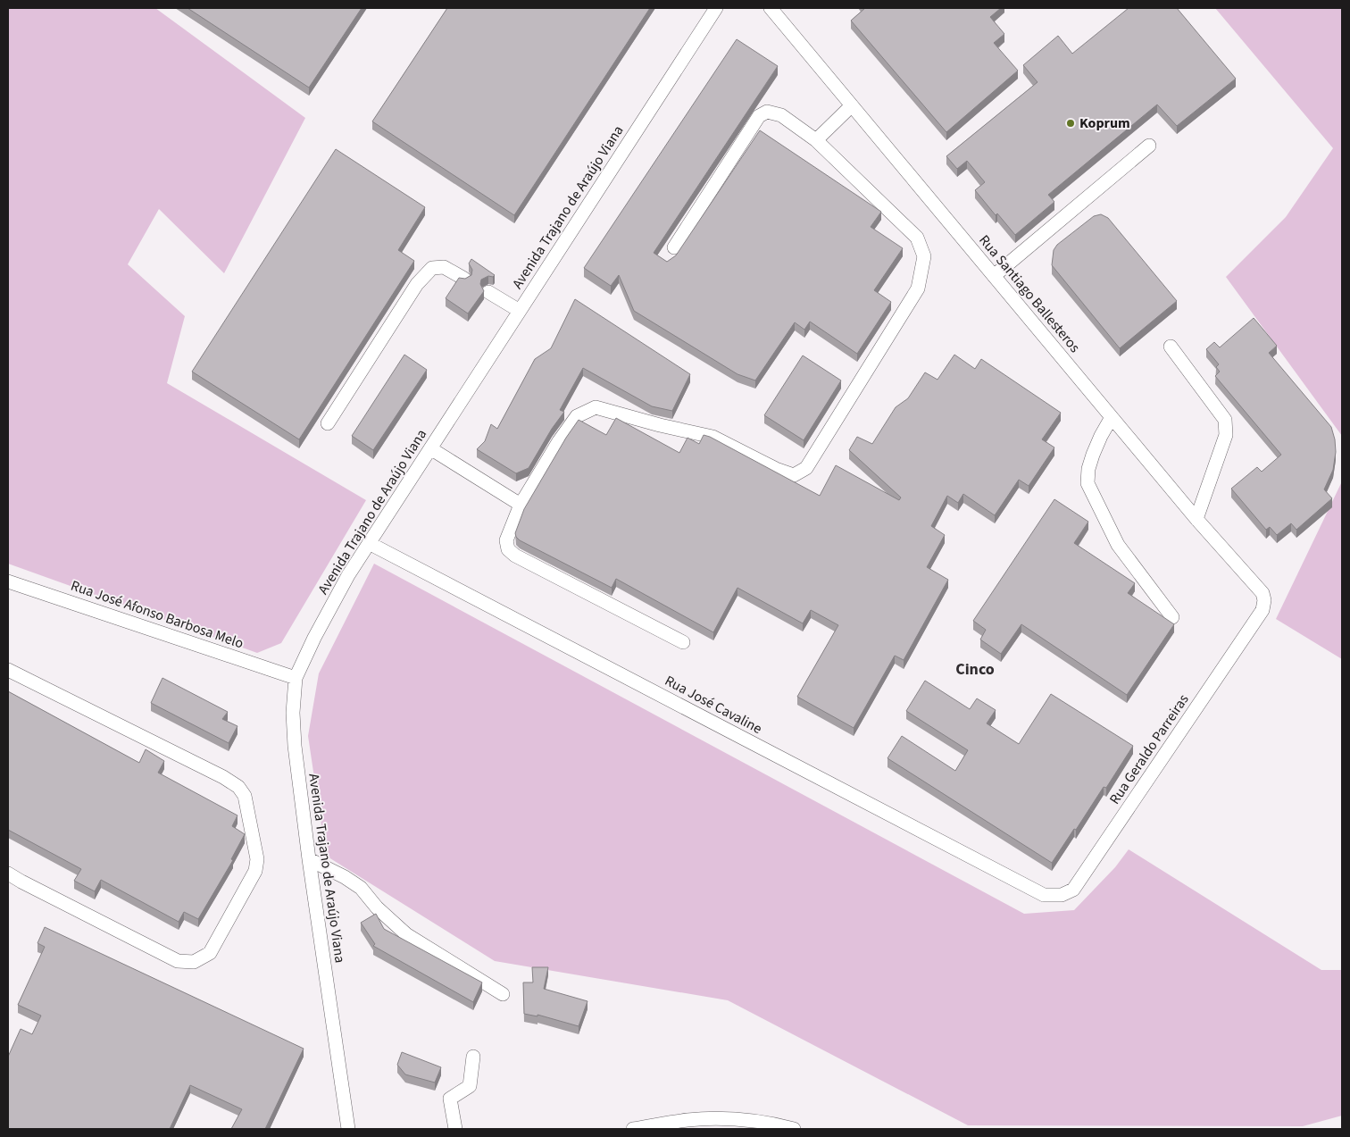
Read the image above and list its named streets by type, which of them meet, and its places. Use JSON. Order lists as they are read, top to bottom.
{
  "streets": {
    "street": [
      "Avenida Trajano de Araújo Viana",
      "Rua Santiago Ballesteros",
      "Rua José Afonso Barbosa Melo",
      "Rua José Cavaline",
      "Rua Geraldo Parreiras"
    ]
  },
  "crossings": [
    ["Avenida Trajano de Araújo Viana", "Rua José Afonso Barbosa Melo"],
    ["Avenida Trajano de Araújo Viana", "Rua José Cavaline"],
    ["Rua Santiago Ballesteros", "Rua Geraldo Parreiras"],
    ["Rua José Cavaline", "Rua Geraldo Parreiras"]
  ],
  "districts": ["Cinco"],
  "places": ["Koprum"]
}
